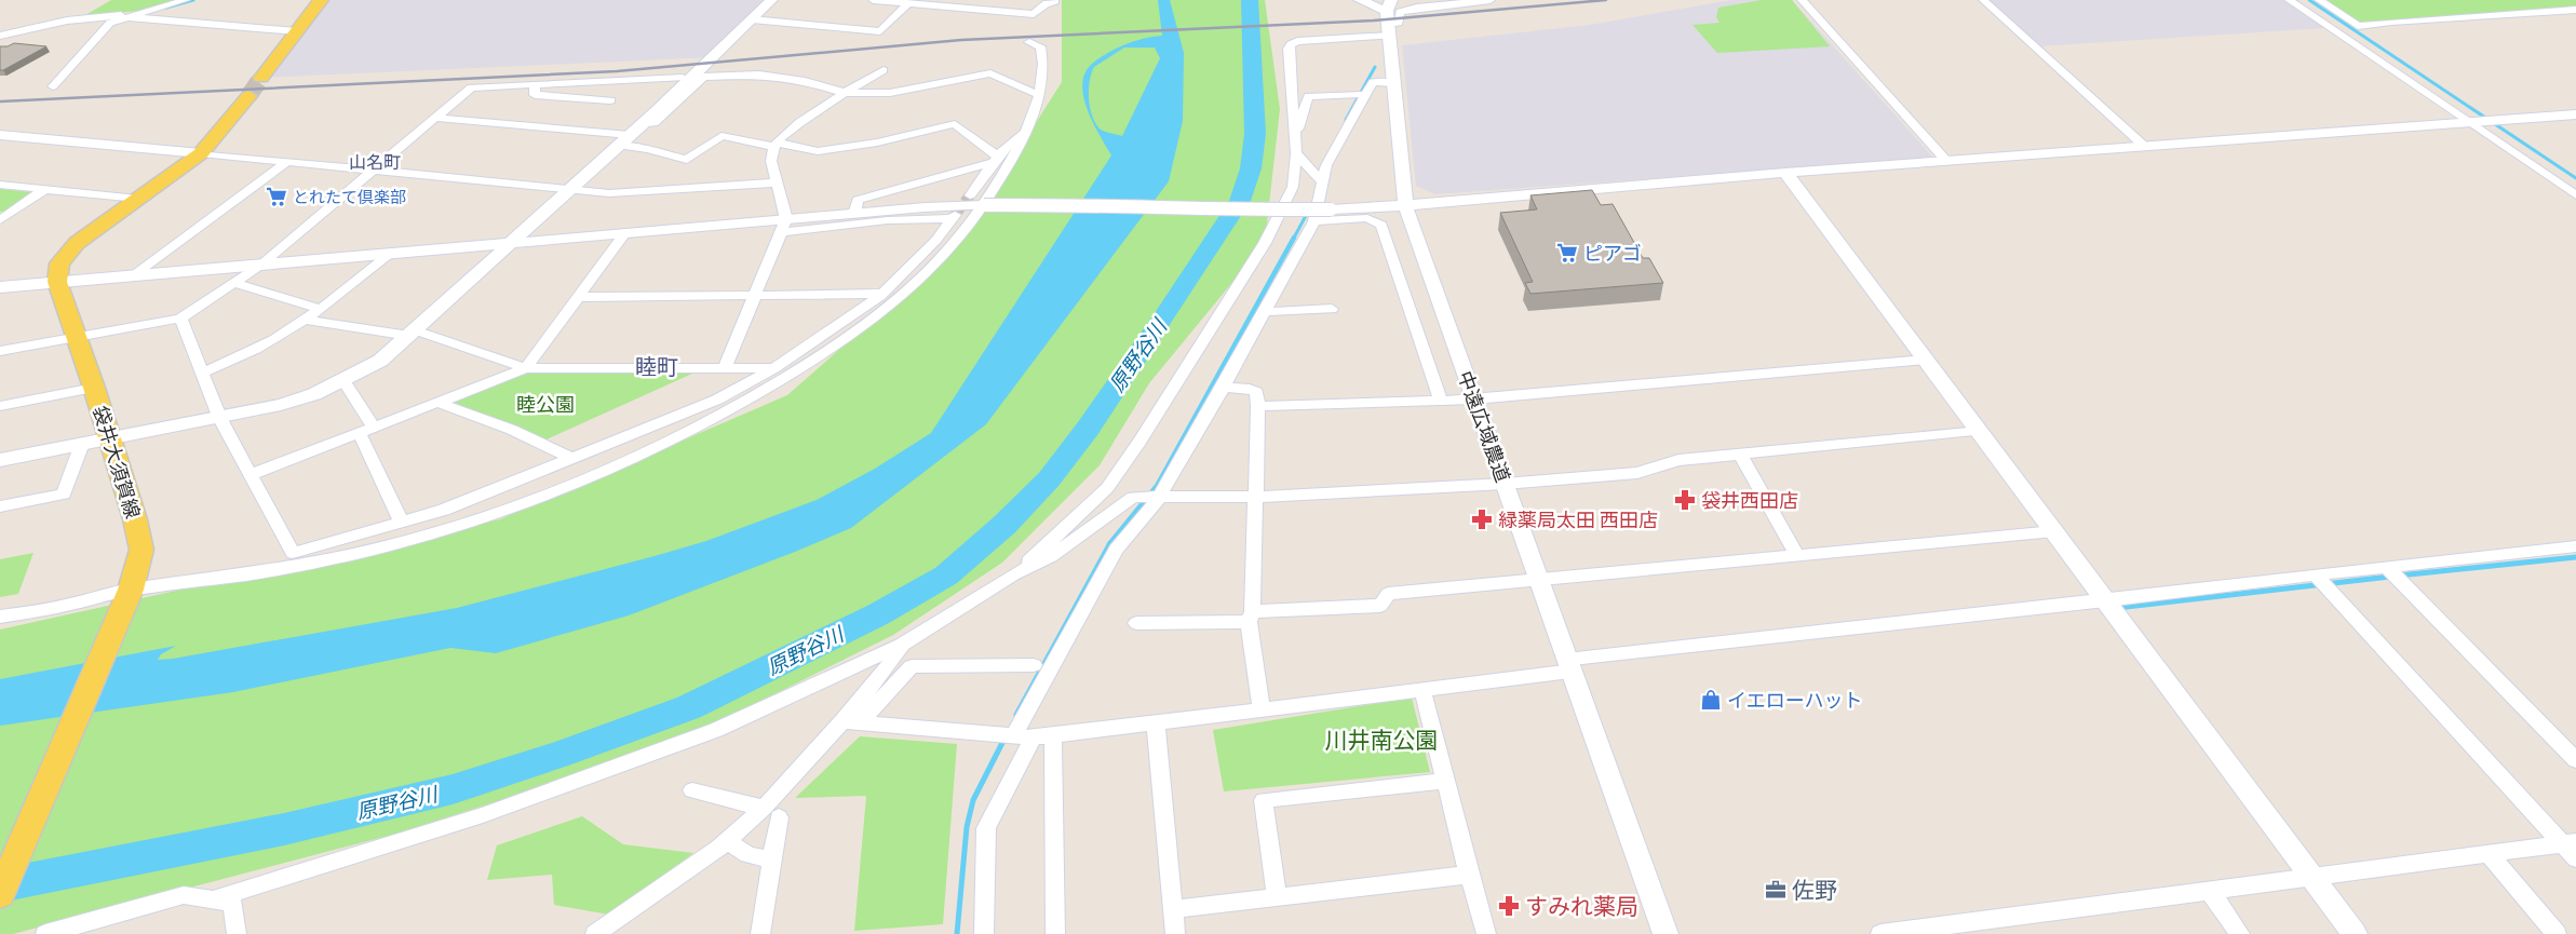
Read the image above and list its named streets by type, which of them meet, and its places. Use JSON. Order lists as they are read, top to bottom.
{
  "streets": {
    "main road": ["袋井大須賀線"],
    "street": ["中遠広域農道"]
  },
  "districts": ["山名町", "睦町"],
  "water": ["原野谷川"],
  "parks": ["睦公園", "川井南公園"],
  "places": {
    "supermarket": ["とれたて倶楽部", "ピアゴ"],
    "pharmacy": ["袋井西田店", "緑薬局太田 西田店", "すみれ薬局"],
    "shop": ["イエローハット"],
    "office": ["佐野"]
  }
}
